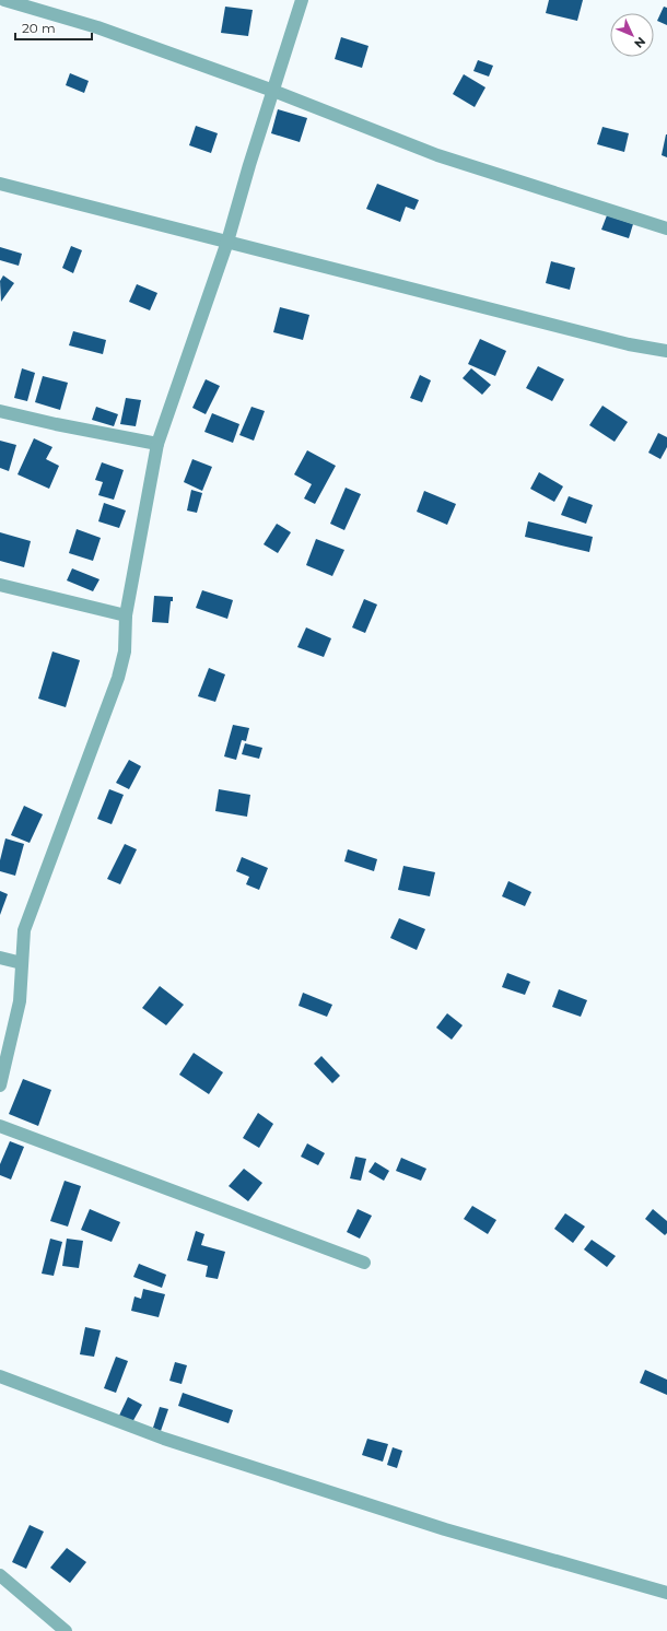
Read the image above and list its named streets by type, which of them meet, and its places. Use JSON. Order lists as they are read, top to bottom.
{
  "scale_bar": "20 m",
  "north": "bottom right"
}
